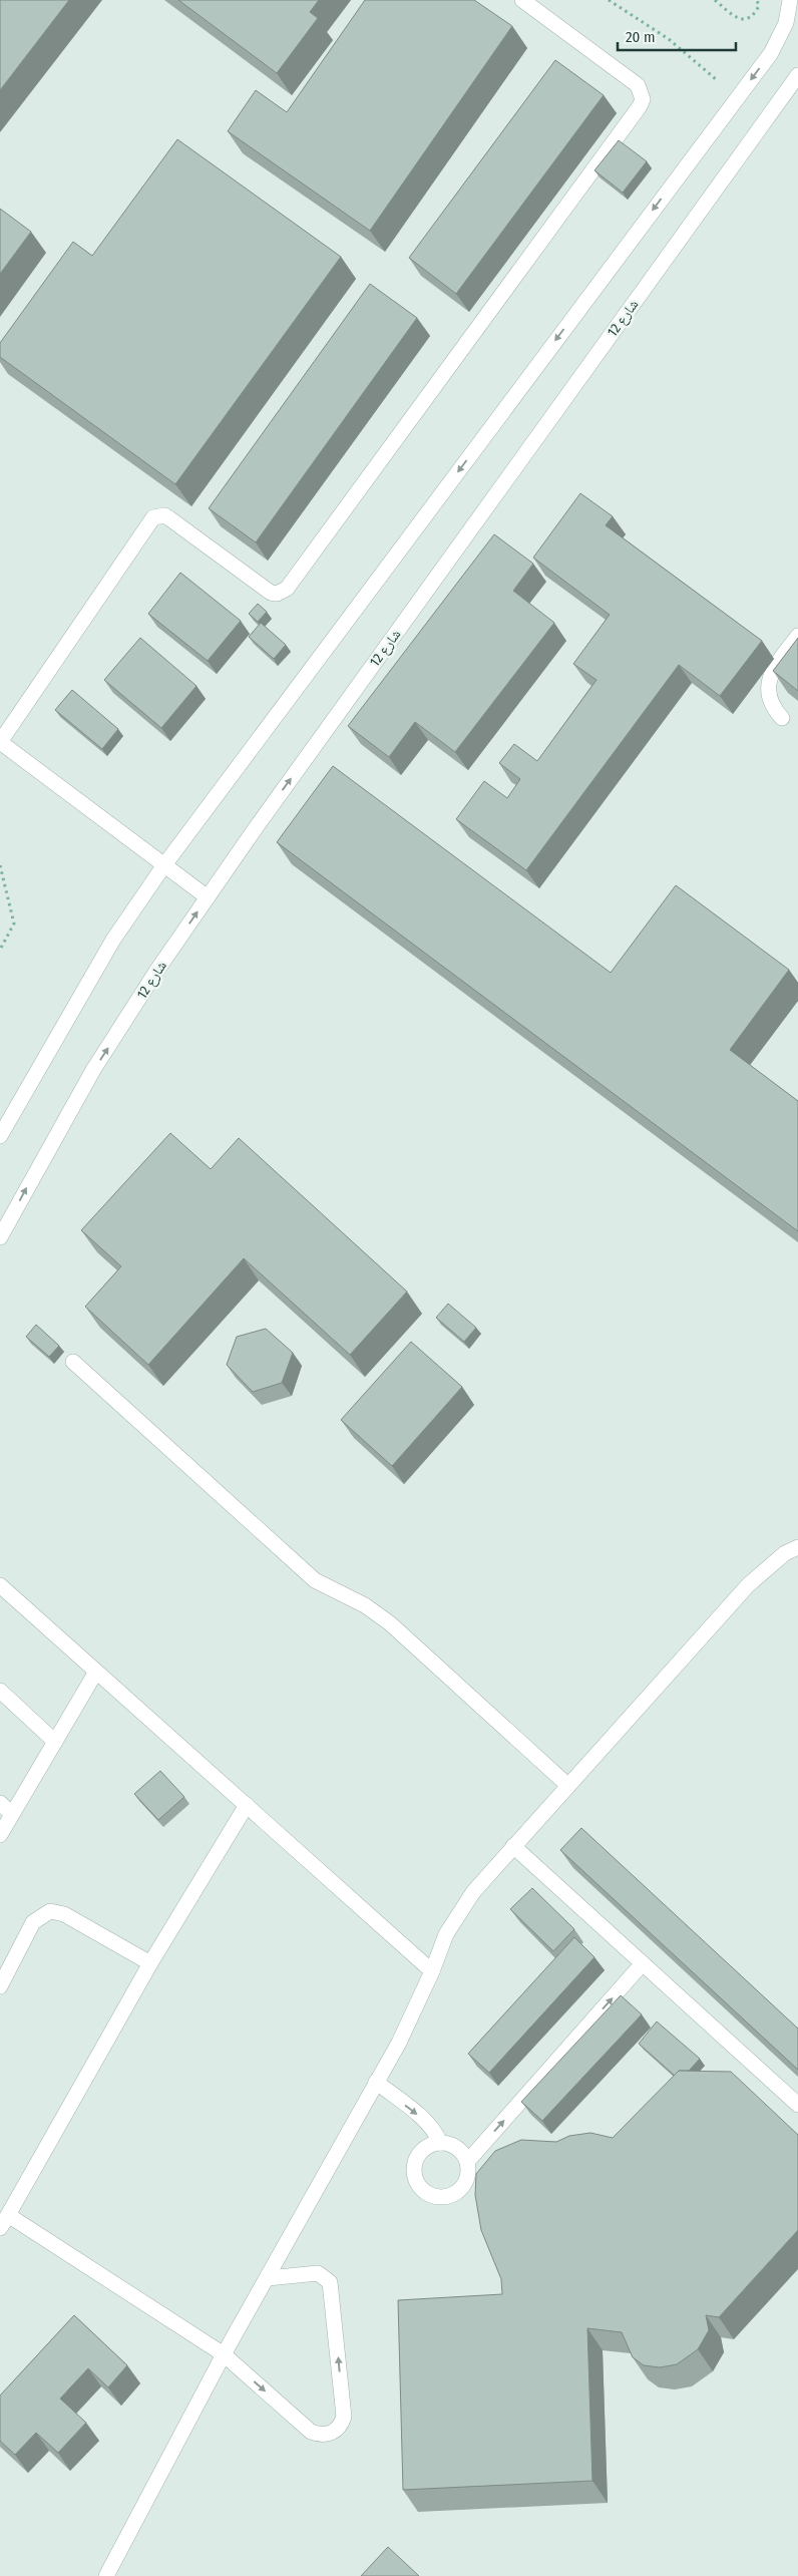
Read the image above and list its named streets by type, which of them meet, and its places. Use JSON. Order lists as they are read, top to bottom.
{
  "streets": {
    "street": ["شارع 12"]
  },
  "scale_bar": "20 m"
}
